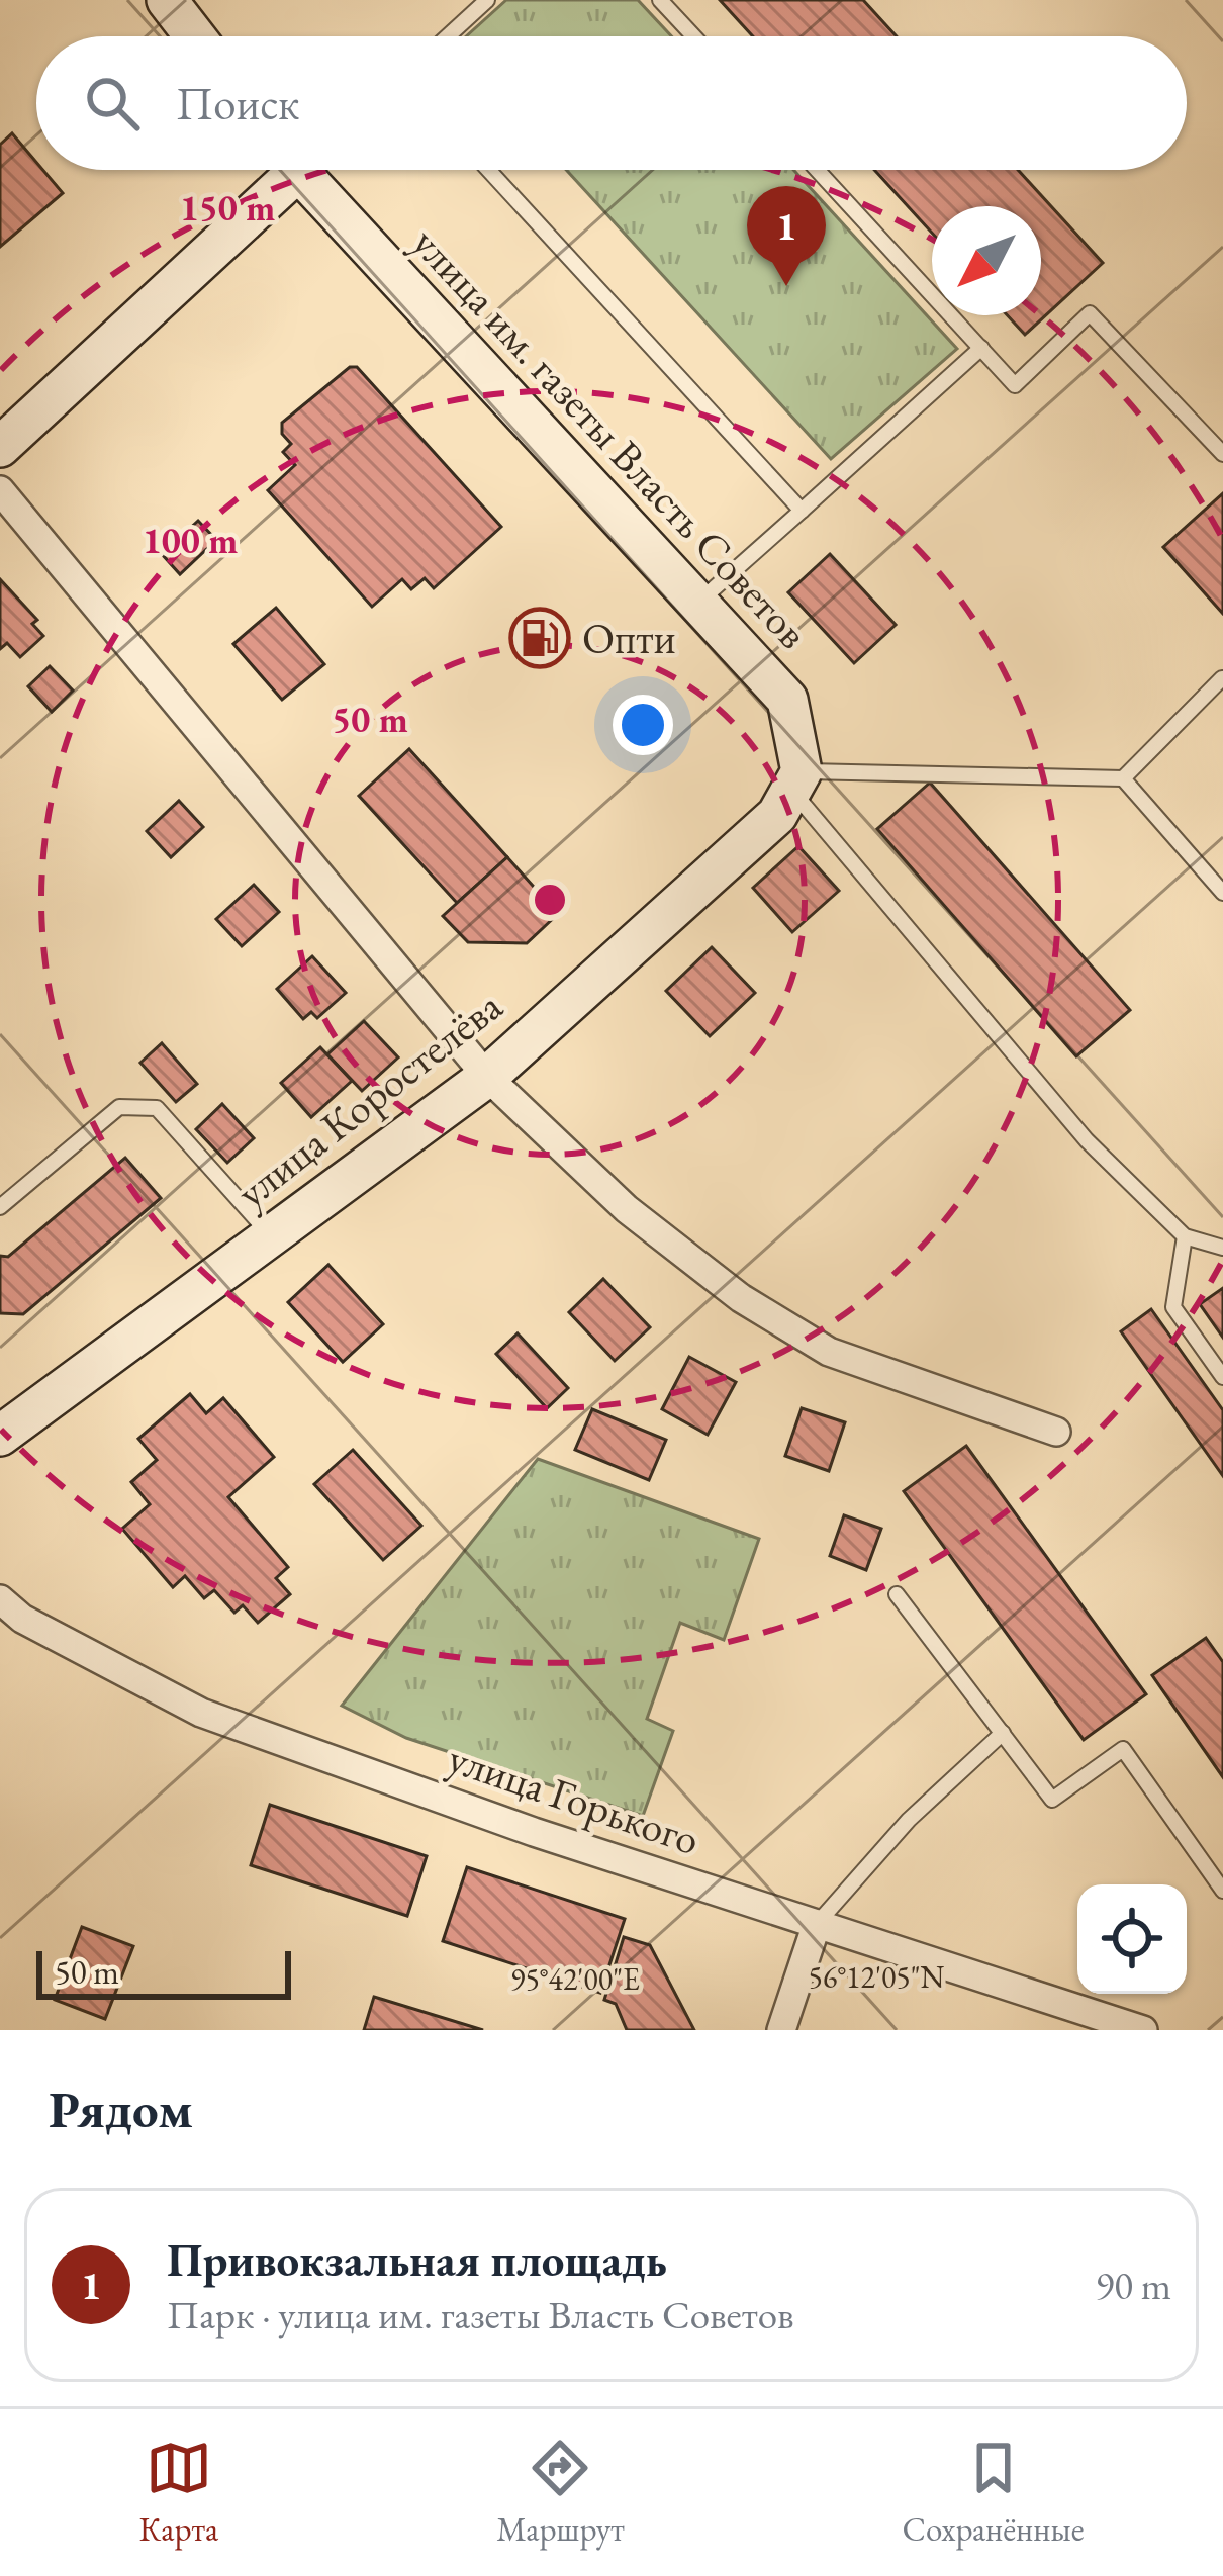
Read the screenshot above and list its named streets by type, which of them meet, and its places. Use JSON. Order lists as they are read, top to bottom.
{
  "streets": {
    "street": ["улица им. газеты Власть Советов", "улица Коростелёва", "улица Горького"]
  },
  "crossings": [
    ["улица им. газеты Власть Советов", "улица Коростелёва"]
  ],
  "places": {
    "fuel station": ["Опти"]
  },
  "scale_bar": "50 m",
  "north": "bottom left",
  "page": {
    "search": "Поиск",
    "pins": "1",
    "scale": "50 m",
    "heading": "Рядом",
    "list": [
      {
        "mark": "1",
        "name": "Привокзальная площадь",
        "note": "Парк · улица им. газеты Власть Советов",
        "value": "90 m"
      }
    ],
    "nav": ["Карта", "Маршрут", "Сохранённые"]
  },
  "coordinates": ["56°12'05\"N", "95°42'00\"E"],
  "rings": ["150 m", "100 m", "50 m"]
}
